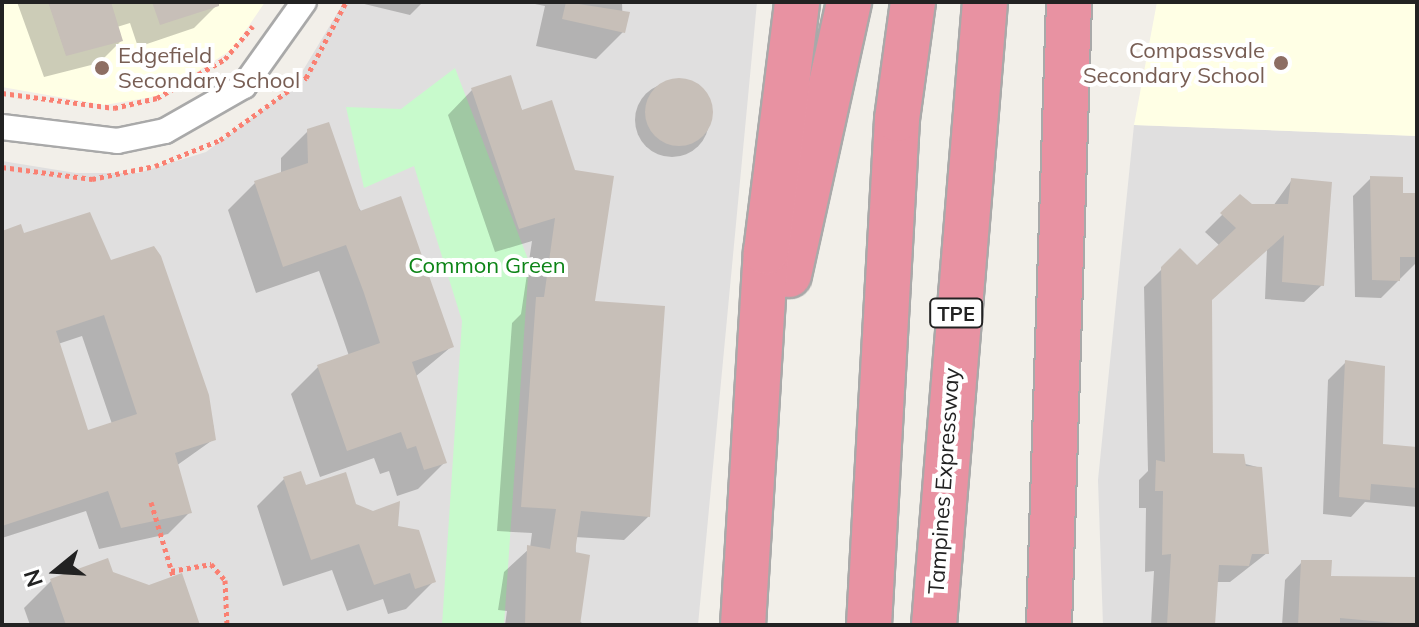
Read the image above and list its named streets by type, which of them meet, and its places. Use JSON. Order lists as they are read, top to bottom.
{
  "streets": {
    "highway": ["TPE", "Tampines Expressway"]
  },
  "parks": ["Common Green"],
  "places": ["Compassvale Secondary School", "Edgefield Secondary School"],
  "north": "left"
}
